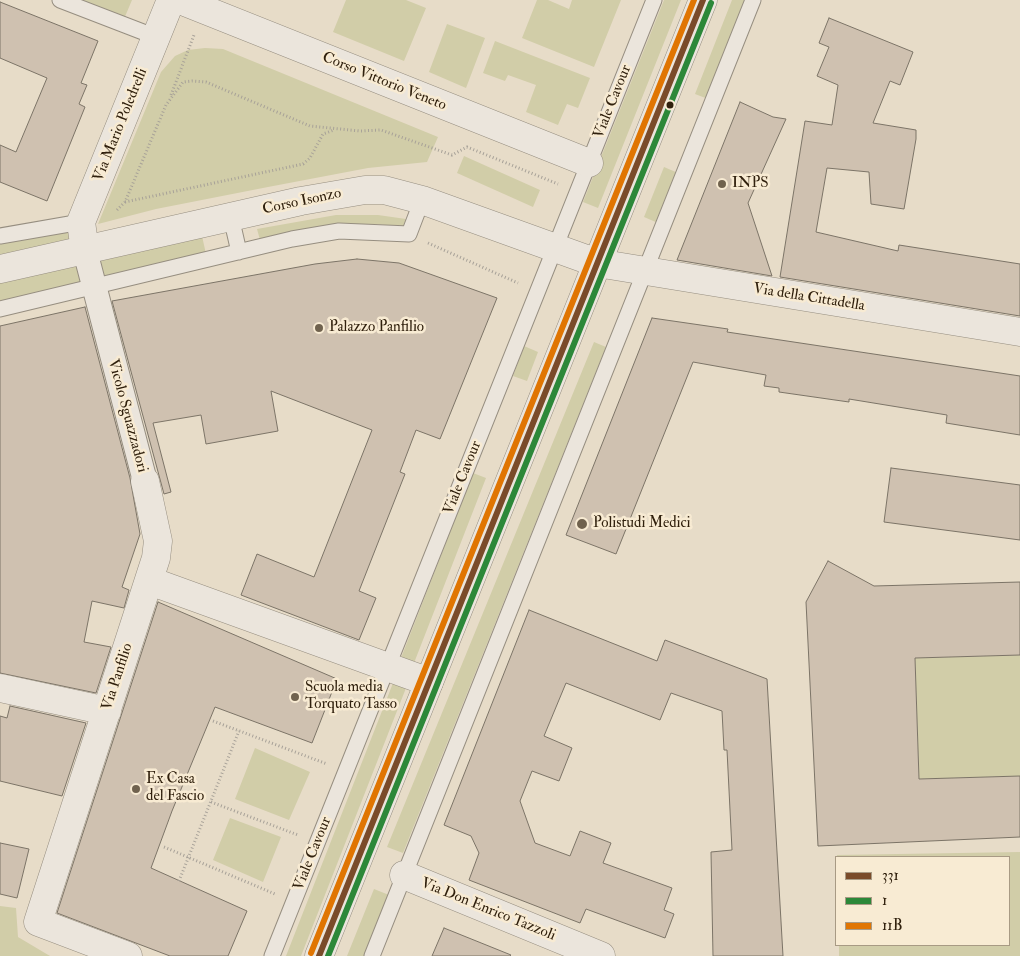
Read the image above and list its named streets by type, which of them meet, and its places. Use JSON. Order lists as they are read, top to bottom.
{
  "streets": {
    "street": [
      "Corso Vittorio Veneto",
      "Via Mario Poledrelli",
      "Corso Isonzo",
      "Via della Cittadella",
      "Vicolo Sguazzadori",
      "Via Panfilio",
      "Via Don Enrico Tazzoli"
    ],
    "lane": ["Viale Cavour"]
  },
  "crossings": [
    ["Corso Vittorio Veneto", "Viale Cavour"],
    ["Viale Cavour", "Corso Isonzo"],
    ["Corso Isonzo", "Via della Cittadella"],
    ["Corso Isonzo", "Vicolo Sguazzadori"],
    ["Vicolo Sguazzadori", "Via Panfilio"]
  ],
  "places": [
    "INPS",
    "Palazzo Panfilio",
    "Polistudi Medici",
    "Scuola media Torquato Tasso",
    "Ex Casa del Fascio"
  ],
  "lines": ["transit line 331", "transit line 11B", "transit line 1"],
  "legend": ["331", "1", "11B"]
}
